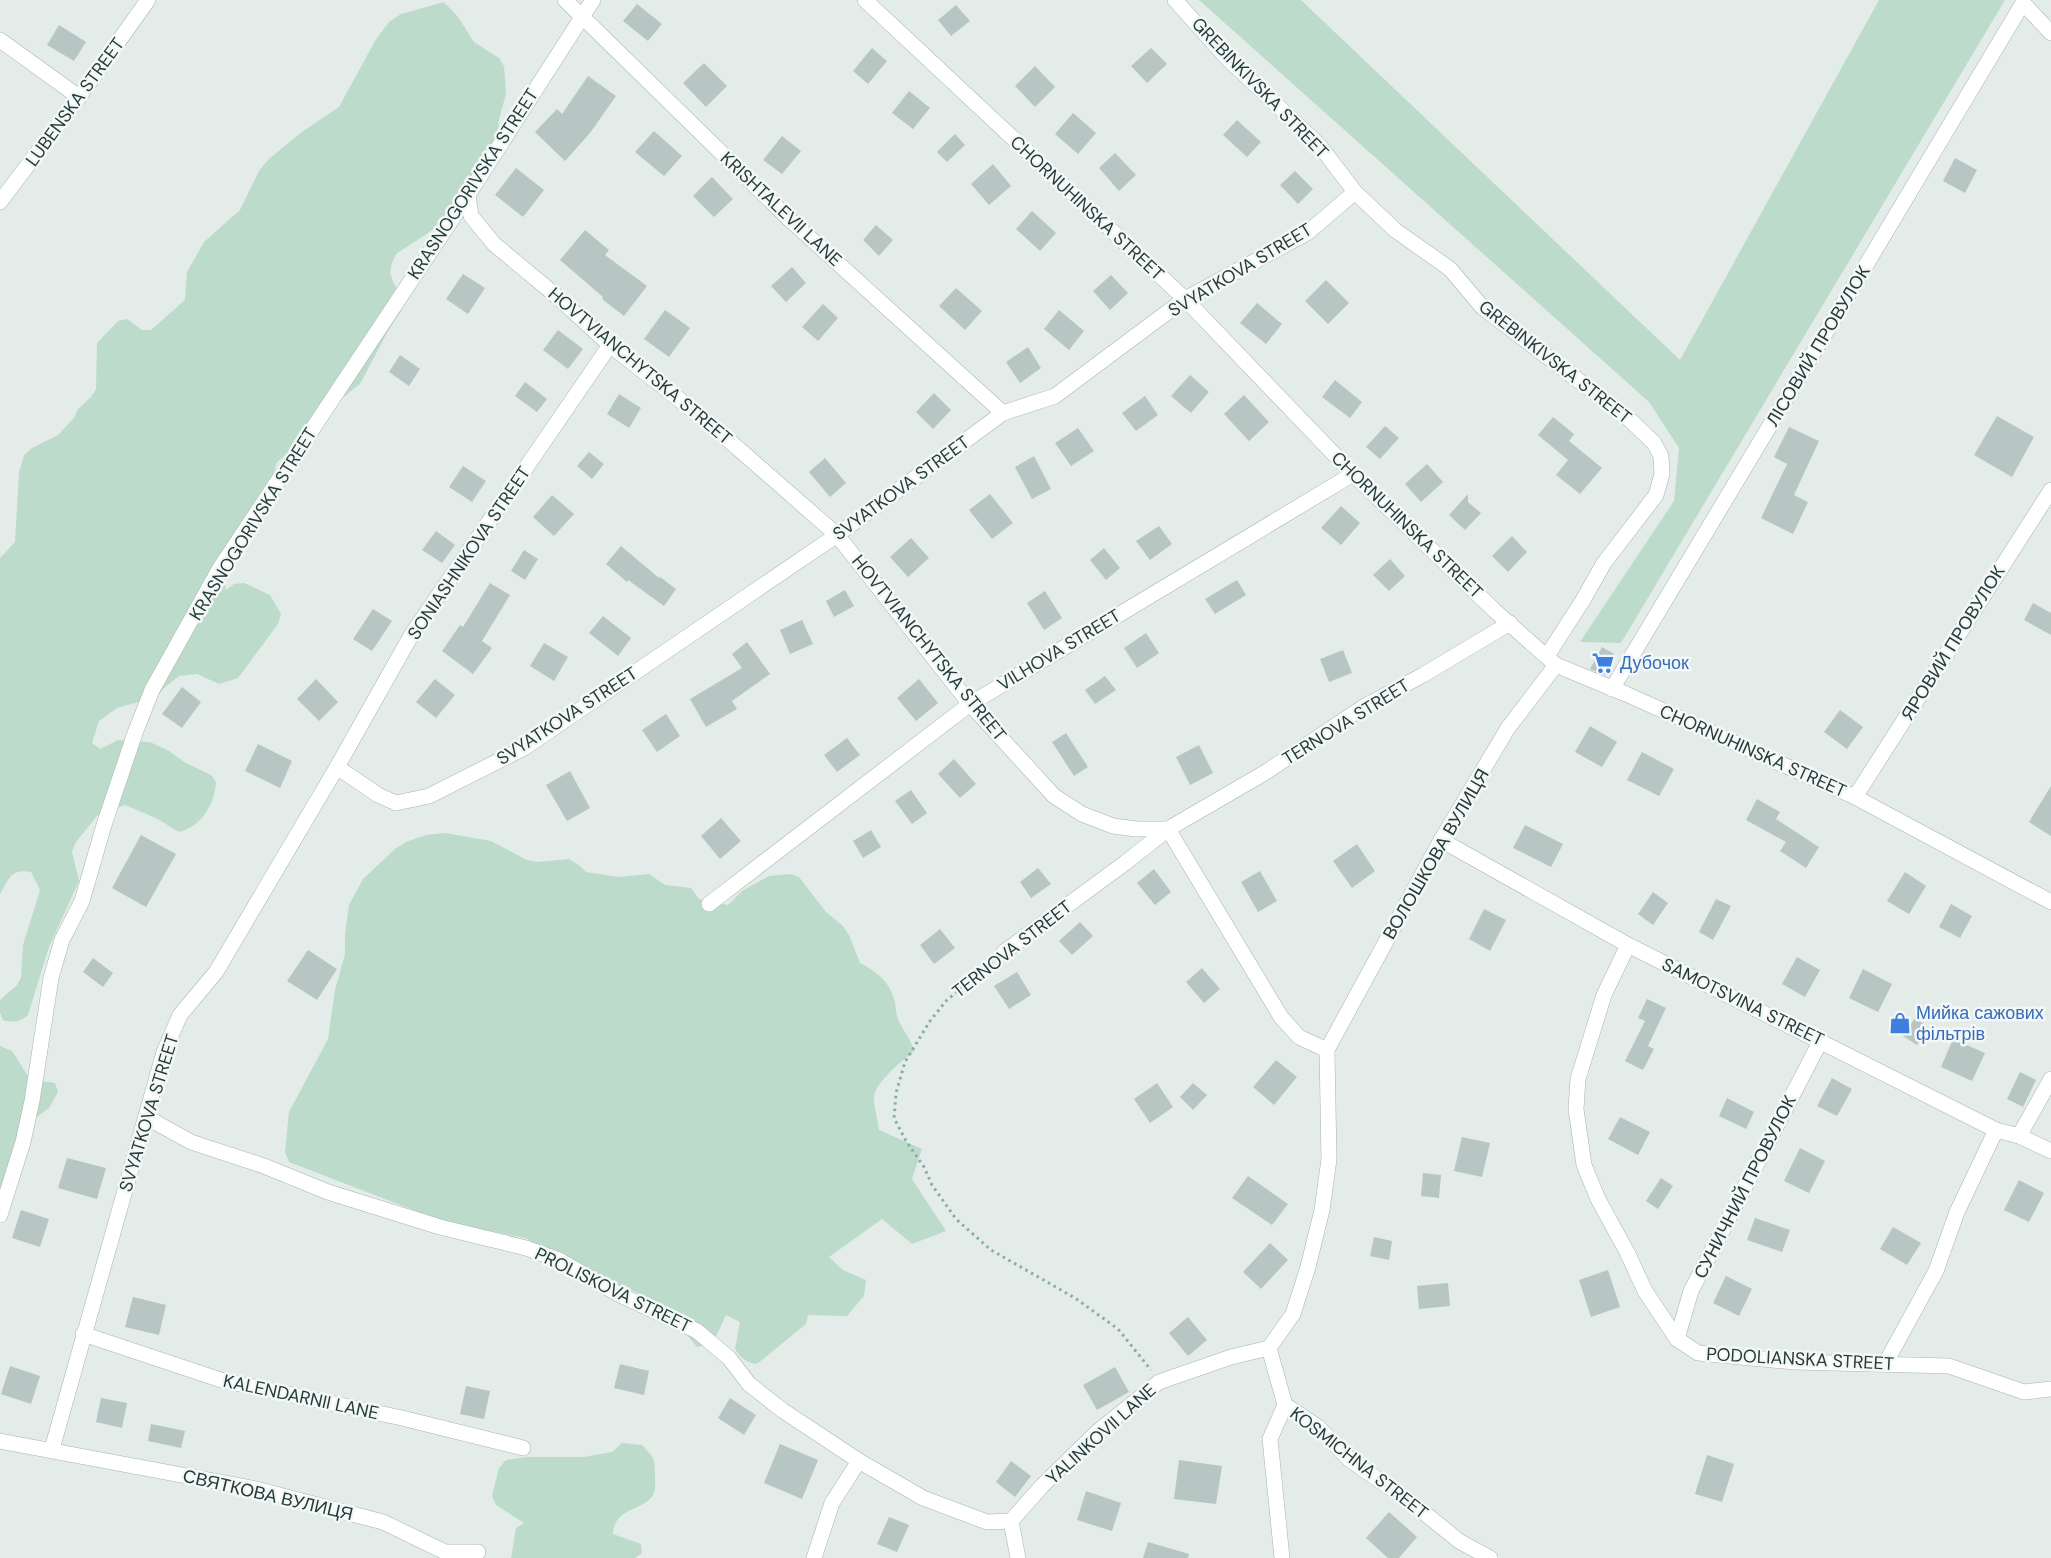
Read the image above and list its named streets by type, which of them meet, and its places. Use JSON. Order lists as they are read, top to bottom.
{
  "streets": {
    "street": [
      "GREBINKIVSKA STREET",
      "LUBENSKA STREET",
      "KRASNOGORIVSKA STREET",
      "CHORNUHINSKA STREET",
      "KRISHTALEVII LANE",
      "SVYATKOVA STREET",
      "ЛІСОВИЙ ПРОВУЛОК",
      "HOVTVIANCHYTSKA STREET",
      "SONIASHNIKOVA STREET",
      "ЯРОВИЙ ПРОВУЛОК",
      "VILHOVA STREET",
      "TERNOVA STREET",
      "ВОЛОШКОВА ВУЛИЦЯ",
      "SAMOTSVINA STREET",
      "СУНИЧНИЙ ПРОВУЛОК",
      "PROLISKOVA STREET",
      "PODOLIANSKA STREET",
      "KALENDARNII LANE",
      "YALINKOVII LANE",
      "KOSMICHNA STREET",
      "СВЯТКОВА ВУЛИЦЯ"
    ]
  },
  "crossings": [
    ["GREBINKIVSKA STREET", "CHORNUHINSKA STREET"],
    ["GREBINKIVSKA STREET", "SVYATKOVA STREET"],
    ["GREBINKIVSKA STREET", "ВОЛОШКОВА ВУЛИЦЯ"],
    ["KRASNOGORIVSKA STREET", "KRISHTALEVII LANE"],
    ["KRASNOGORIVSKA STREET", "HOVTVIANCHYTSKA STREET"],
    ["CHORNUHINSKA STREET", "SVYATKOVA STREET"],
    ["CHORNUHINSKA STREET", "ЛІСОВИЙ ПРОВУЛОК"],
    ["CHORNUHINSKA STREET", "ЯРОВИЙ ПРОВУЛОК"],
    ["CHORNUHINSKA STREET", "VILHOVA STREET"],
    ["CHORNUHINSKA STREET", "TERNOVA STREET"],
    ["CHORNUHINSKA STREET", "ВОЛОШКОВА ВУЛИЦЯ"],
    ["KRISHTALEVII LANE", "SVYATKOVA STREET"],
    ["SVYATKOVA STREET", "HOVTVIANCHYTSKA STREET"],
    ["SVYATKOVA STREET", "SONIASHNIKOVA STREET"],
    ["SVYATKOVA STREET", "PROLISKOVA STREET"],
    ["SVYATKOVA STREET", "KALENDARNII LANE"],
    ["SVYATKOVA STREET", "СВЯТКОВА ВУЛИЦЯ"],
    ["HOVTVIANCHYTSKA STREET", "SONIASHNIKOVA STREET"],
    ["HOVTVIANCHYTSKA STREET", "VILHOVA STREET"],
    ["HOVTVIANCHYTSKA STREET", "TERNOVA STREET"],
    ["TERNOVA STREET", "YALINKOVII LANE"],
    ["ВОЛОШКОВА ВУЛИЦЯ", "SAMOTSVINA STREET"],
    ["SAMOTSVINA STREET", "СУНИЧНИЙ ПРОВУЛОК"],
    ["SAMOTSVINA STREET", "PODOLIANSKA STREET"],
    ["СУНИЧНИЙ ПРОВУЛОК", "PODOLIANSKA STREET"],
    ["PROLISKOVA STREET", "YALINKOVII LANE"],
    ["YALINKOVII LANE", "KOSMICHNA STREET"]
  ],
  "places": {
    "supermarket": ["Дубочок"],
    "shop": ["Мийка сажових фільтрів"]
  }
}
